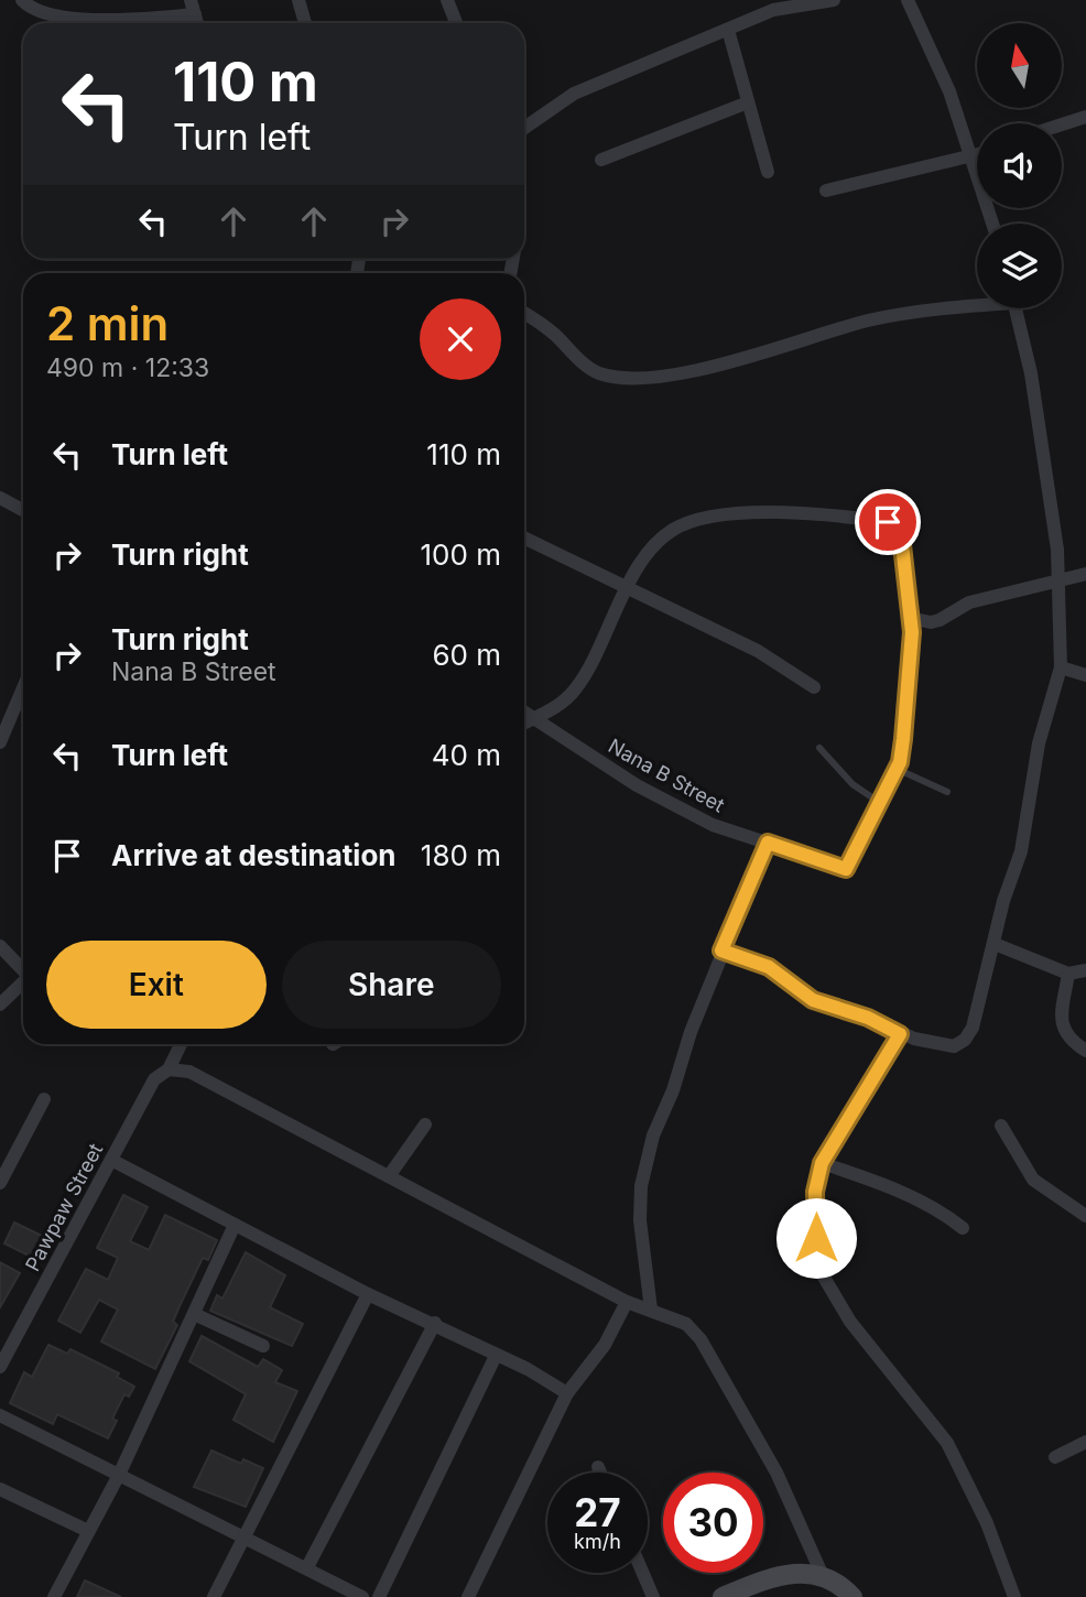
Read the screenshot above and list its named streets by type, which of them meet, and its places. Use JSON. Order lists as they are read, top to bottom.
{
  "streets": {
    "street": ["Nana B Street", "Pawpaw Street"]
  },
  "north": "top",
  "page": {
    "turn": ["110 m", "Turn left"],
    "heading": ["2 min", "490 m · 12:33"],
    "list": [
      {
        "name": "Turn left",
        "value": "110 m"
      },
      {
        "name": "Turn right",
        "value": "100 m"
      },
      {
        "name": "Turn right",
        "note": "Nana B Street",
        "value": "60 m"
      },
      {
        "name": "Turn left",
        "value": "40 m"
      },
      {
        "name": "Arrive at destination",
        "value": "180 m"
      }
    ],
    "buttons": ["Exit", "Share"],
    "speed": "27 km/h",
    "limit": "30"
  }
}
